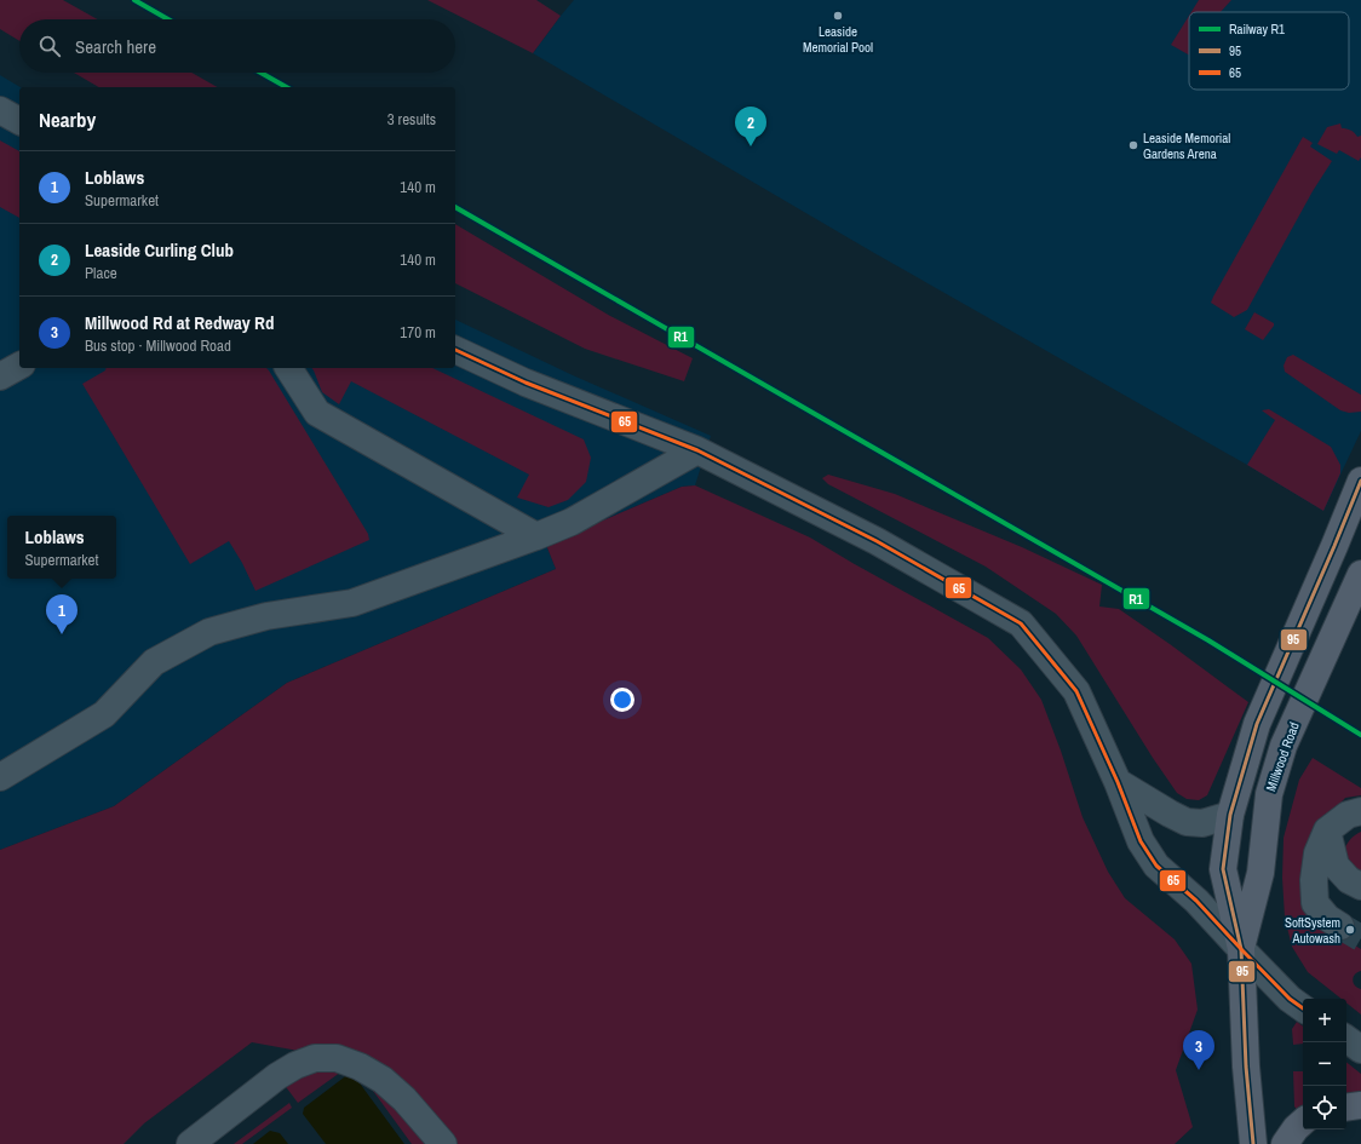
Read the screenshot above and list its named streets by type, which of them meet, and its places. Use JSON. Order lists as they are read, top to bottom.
{
  "streets": {
    "main road": ["Millwood Road"]
  },
  "places": ["Leaside Memorial Pool", "Leaside Memorial Gardens Arena", "SoftSystem Autowash"],
  "lines": ["rail line R1", "transit line 65", "transit line 95"],
  "legend": ["Railway R1", "95", "65"],
  "page": {
    "search": "Search here",
    "heading": ["Nearby", "3 results"],
    "pins": ["2", "1", "3"],
    "list": [
      {
        "mark": "1",
        "name": "Loblaws",
        "note": "Supermarket",
        "value": "140 m"
      },
      {
        "mark": "2",
        "name": "Leaside Curling Club",
        "note": "Place",
        "value": "140 m"
      },
      {
        "mark": "3",
        "name": "Millwood Rd at Redway Rd",
        "note": "Bus stop · Millwood Road",
        "value": "170 m"
      }
    ],
    "popup": ["Loblaws", "Supermarket"],
    "map_buttons": ["+", "−"]
  }
}
